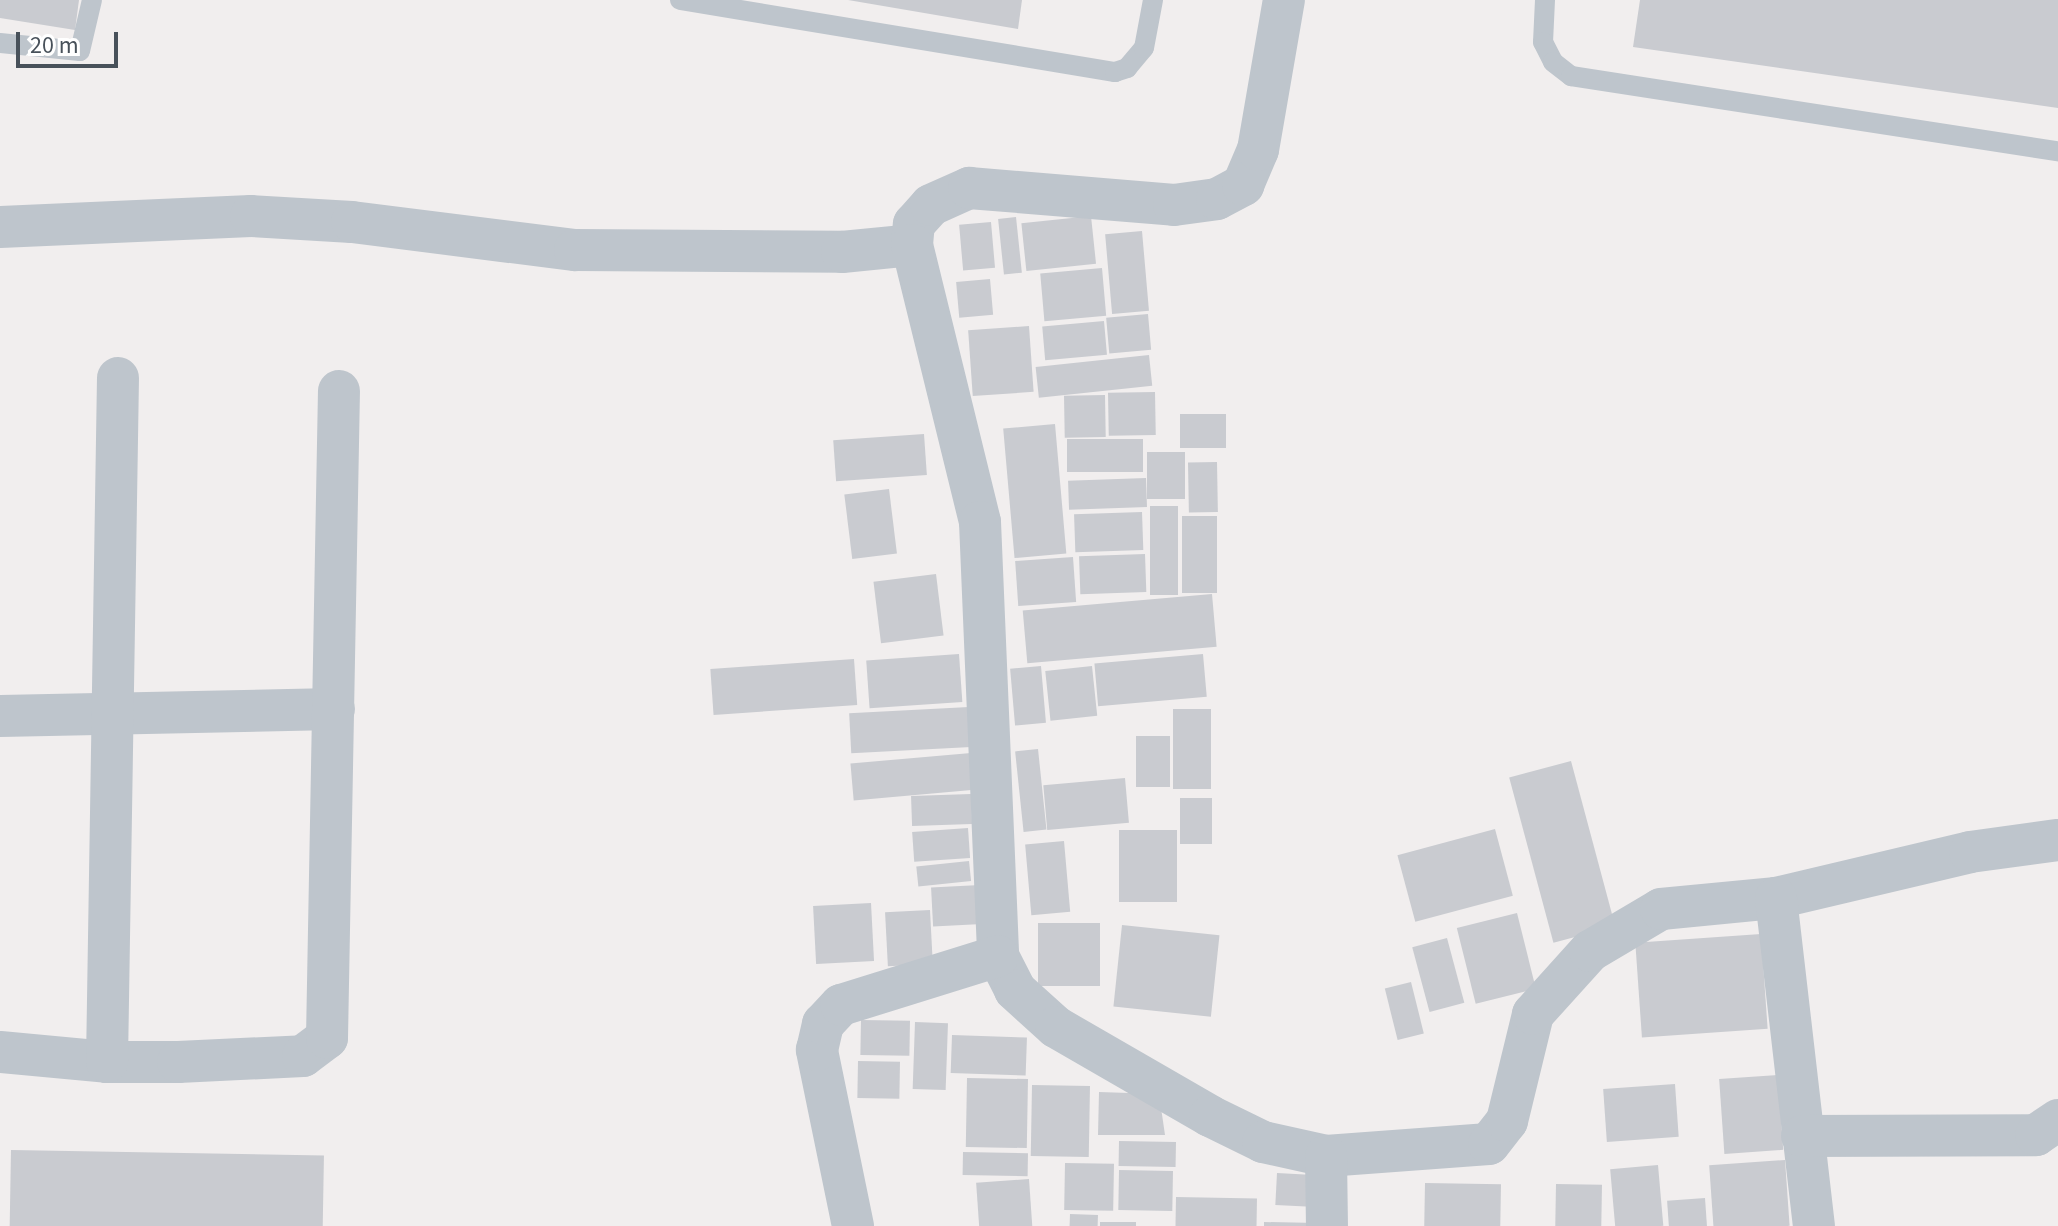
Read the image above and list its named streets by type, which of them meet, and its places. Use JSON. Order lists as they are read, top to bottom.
{
  "scale_bar": "20 m"
}
